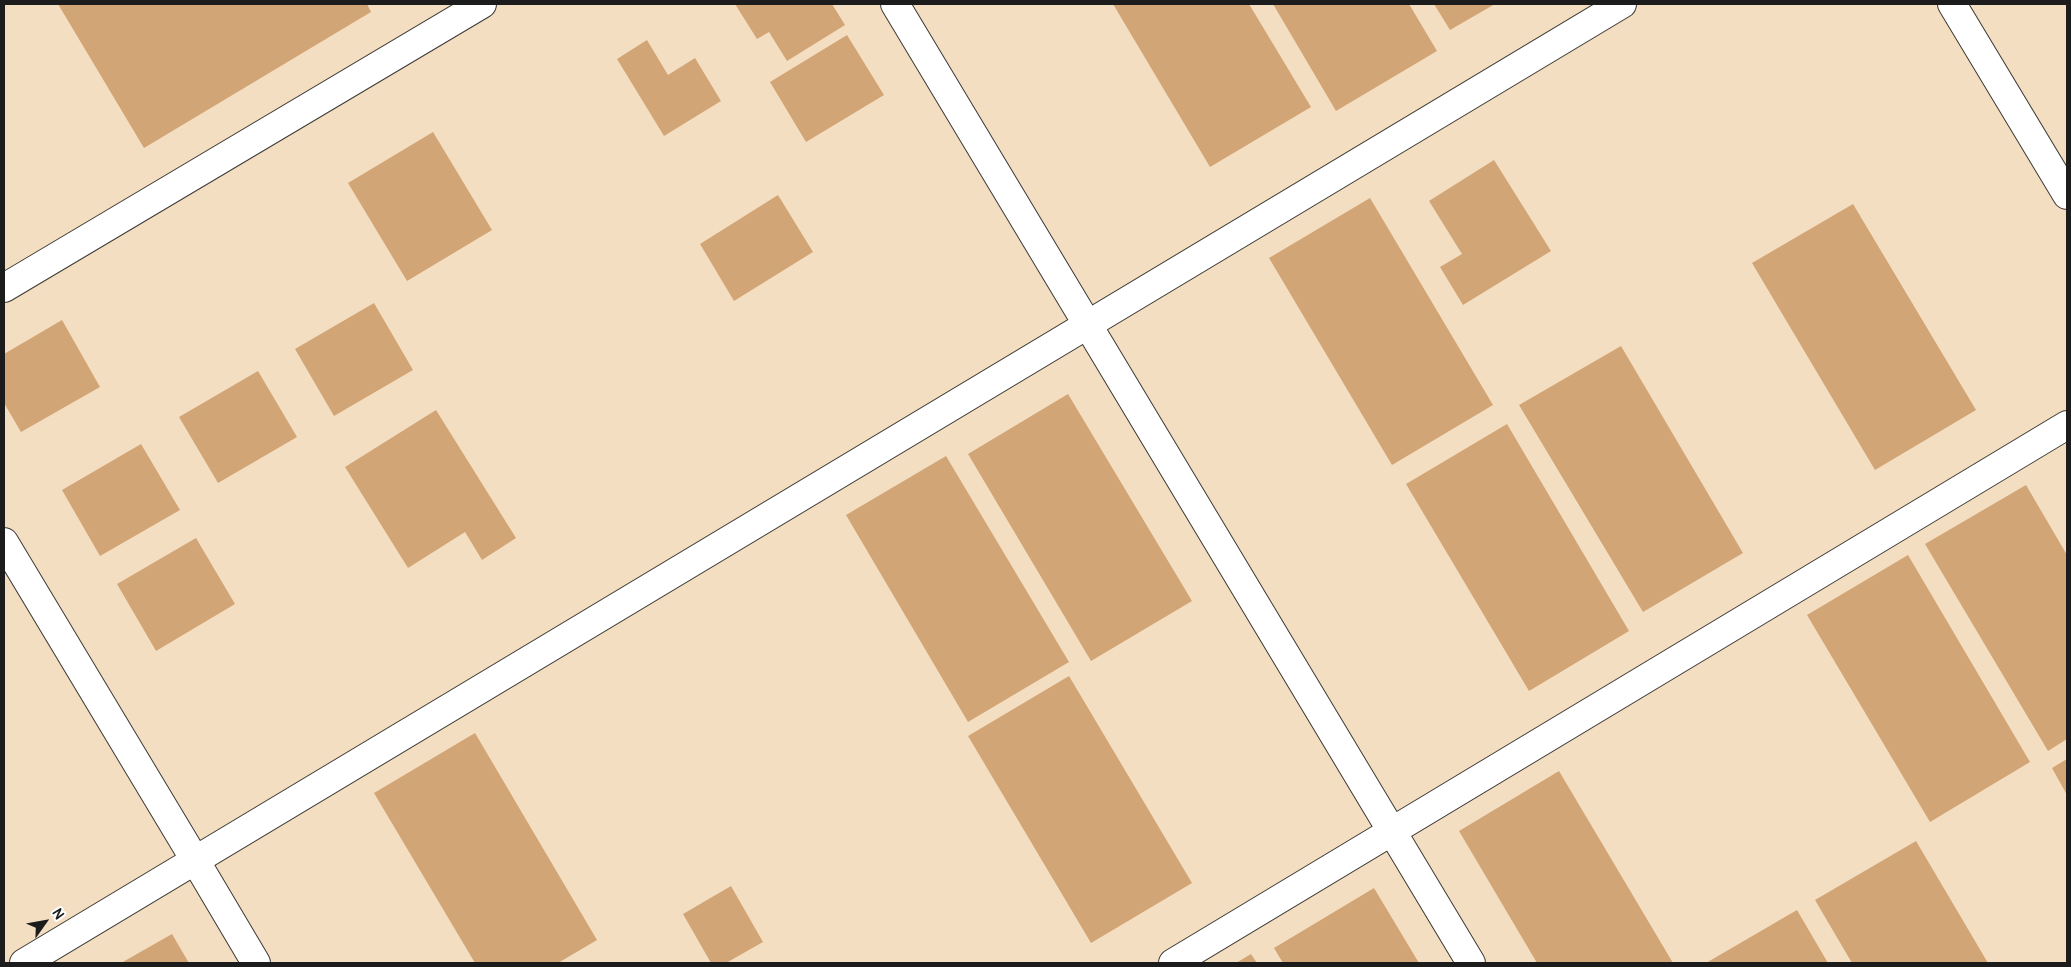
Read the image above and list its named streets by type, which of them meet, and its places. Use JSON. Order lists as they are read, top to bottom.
{
  "north": "top right"
}
